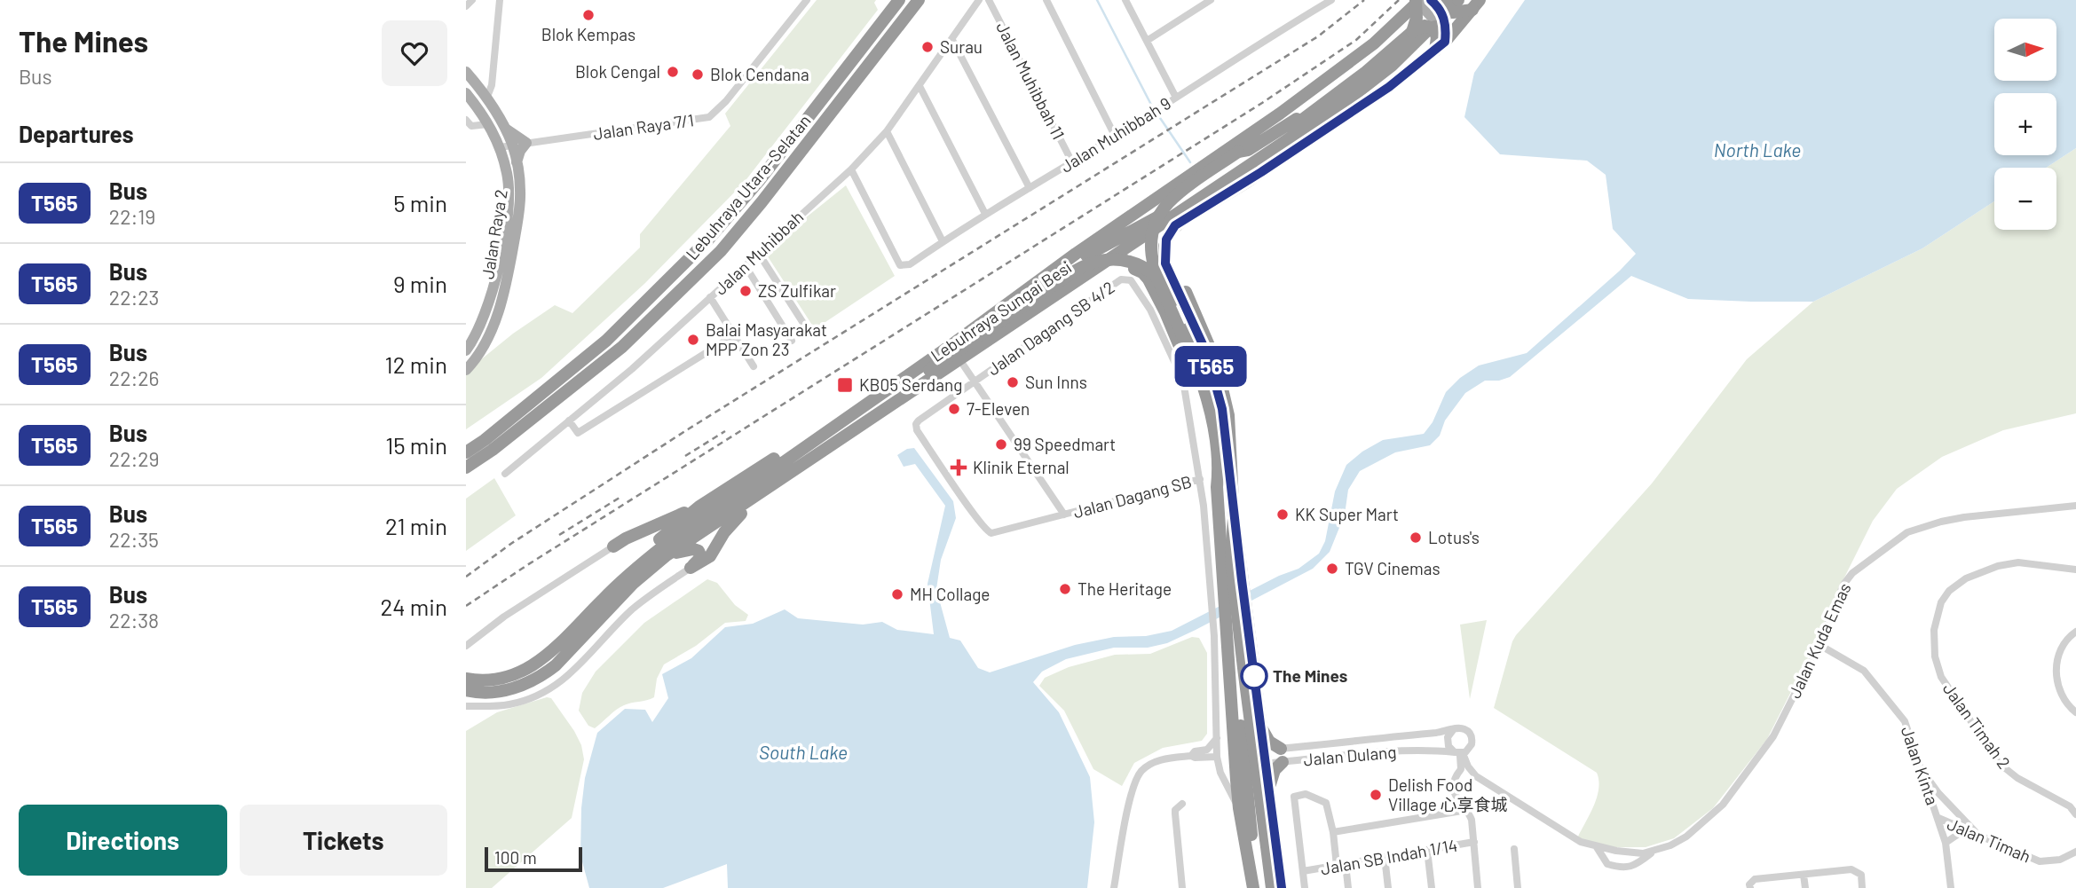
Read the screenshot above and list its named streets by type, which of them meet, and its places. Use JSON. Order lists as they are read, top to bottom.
{
  "streets": {
    "highway": ["Lebuhraya Utara–Selatan", "Lebuhraya Sungai Besi"],
    "main road": ["Jalan Raya 2"],
    "street": [
      "Jalan Muhibbah 11",
      "Jalan Raya 7/1",
      "Jalan Muhibbah 9",
      "Jalan Muhibbah",
      "Jalan Dagang SB 4/2",
      "Jalan Dagang SB",
      "Jalan Kuda Emas",
      "Jalan Timah 2",
      "Jalan Dulang",
      "Jalan Kinta",
      "Jalan Timah",
      "Jalan SB Indah 1/14"
    ]
  },
  "crossings": [
    ["Jalan Muhibbah 11", "Jalan Muhibbah 9"],
    ["Jalan Raya 7/1", "Jalan Raya 2"],
    ["Jalan Muhibbah 9", "Jalan Muhibbah"],
    ["Jalan Dagang SB 4/2", "Jalan Dagang SB"],
    ["Jalan Kuda Emas", "Jalan Dulang"],
    ["Jalan Kuda Emas", "Jalan Kinta"],
    ["Jalan Kinta", "Jalan Timah"]
  ],
  "water": ["North Lake", "South Lake"],
  "places": {
    "other": [
      "Blok Kempas",
      "Surau",
      "Blok Cengal",
      "Blok Cendana",
      "ZS Zulfikar",
      "Balai Masyarakat MPP Zon 23",
      "Sun Inns",
      "7-Eleven",
      "99 Speedmart",
      "KK Super Mart",
      "Lotus's",
      "TGV Cinemas",
      "The Heritage",
      "MH Collage",
      "The Mines",
      "Delish Food Village 心享食城"
    ],
    "transit": ["KB05 Serdang"],
    "health": ["Klinik Eternal"]
  },
  "lines": ["bus line T565"],
  "scale_bar": "100 m",
  "north": "right",
  "page": {
    "heading": [
      ["The Mines", "Bus"],
      "Departures"
    ],
    "on_map": "T565",
    "map_buttons": ["+", "−"],
    "list": [
      {
        "mark": "T565",
        "name": "Bus",
        "note": "22:19",
        "value": "5 min"
      },
      {
        "mark": "T565",
        "name": "Bus",
        "note": "22:23",
        "value": "9 min"
      },
      {
        "mark": "T565",
        "name": "Bus",
        "note": "22:26",
        "value": "12 min"
      },
      {
        "mark": "T565",
        "name": "Bus",
        "note": "22:29",
        "value": "15 min"
      },
      {
        "mark": "T565",
        "name": "Bus",
        "note": "22:35",
        "value": "21 min"
      },
      {
        "mark": "T565",
        "name": "Bus",
        "note": "22:38",
        "value": "24 min"
      }
    ],
    "buttons": ["Directions", "Tickets"],
    "scale": "100 m"
  }
}
